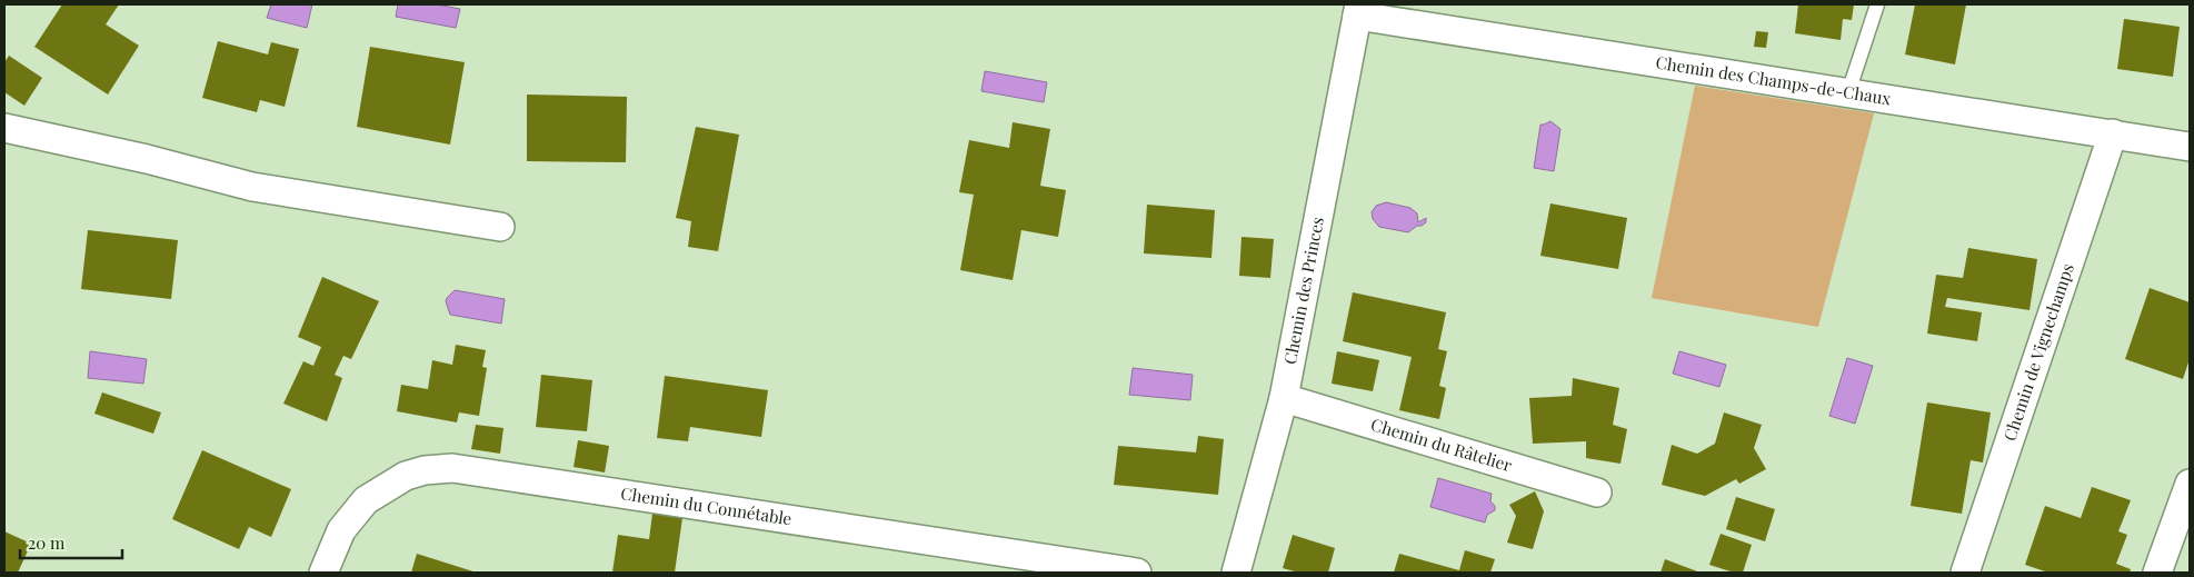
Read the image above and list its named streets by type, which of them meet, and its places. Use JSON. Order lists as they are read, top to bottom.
{
  "streets": {
    "street": [
      "Chemin des Champs-de-Chaux",
      "Chemin des Princes",
      "Chemin de Vignechamps",
      "Chemin du Râtelier",
      "Chemin du Connétable"
    ]
  },
  "crossings": [
    ["Chemin des Champs-de-Chaux", "Chemin des Princes"],
    ["Chemin des Champs-de-Chaux", "Chemin de Vignechamps"],
    ["Chemin des Princes", "Chemin du Râtelier"]
  ],
  "scale_bar": "20 m"
}
